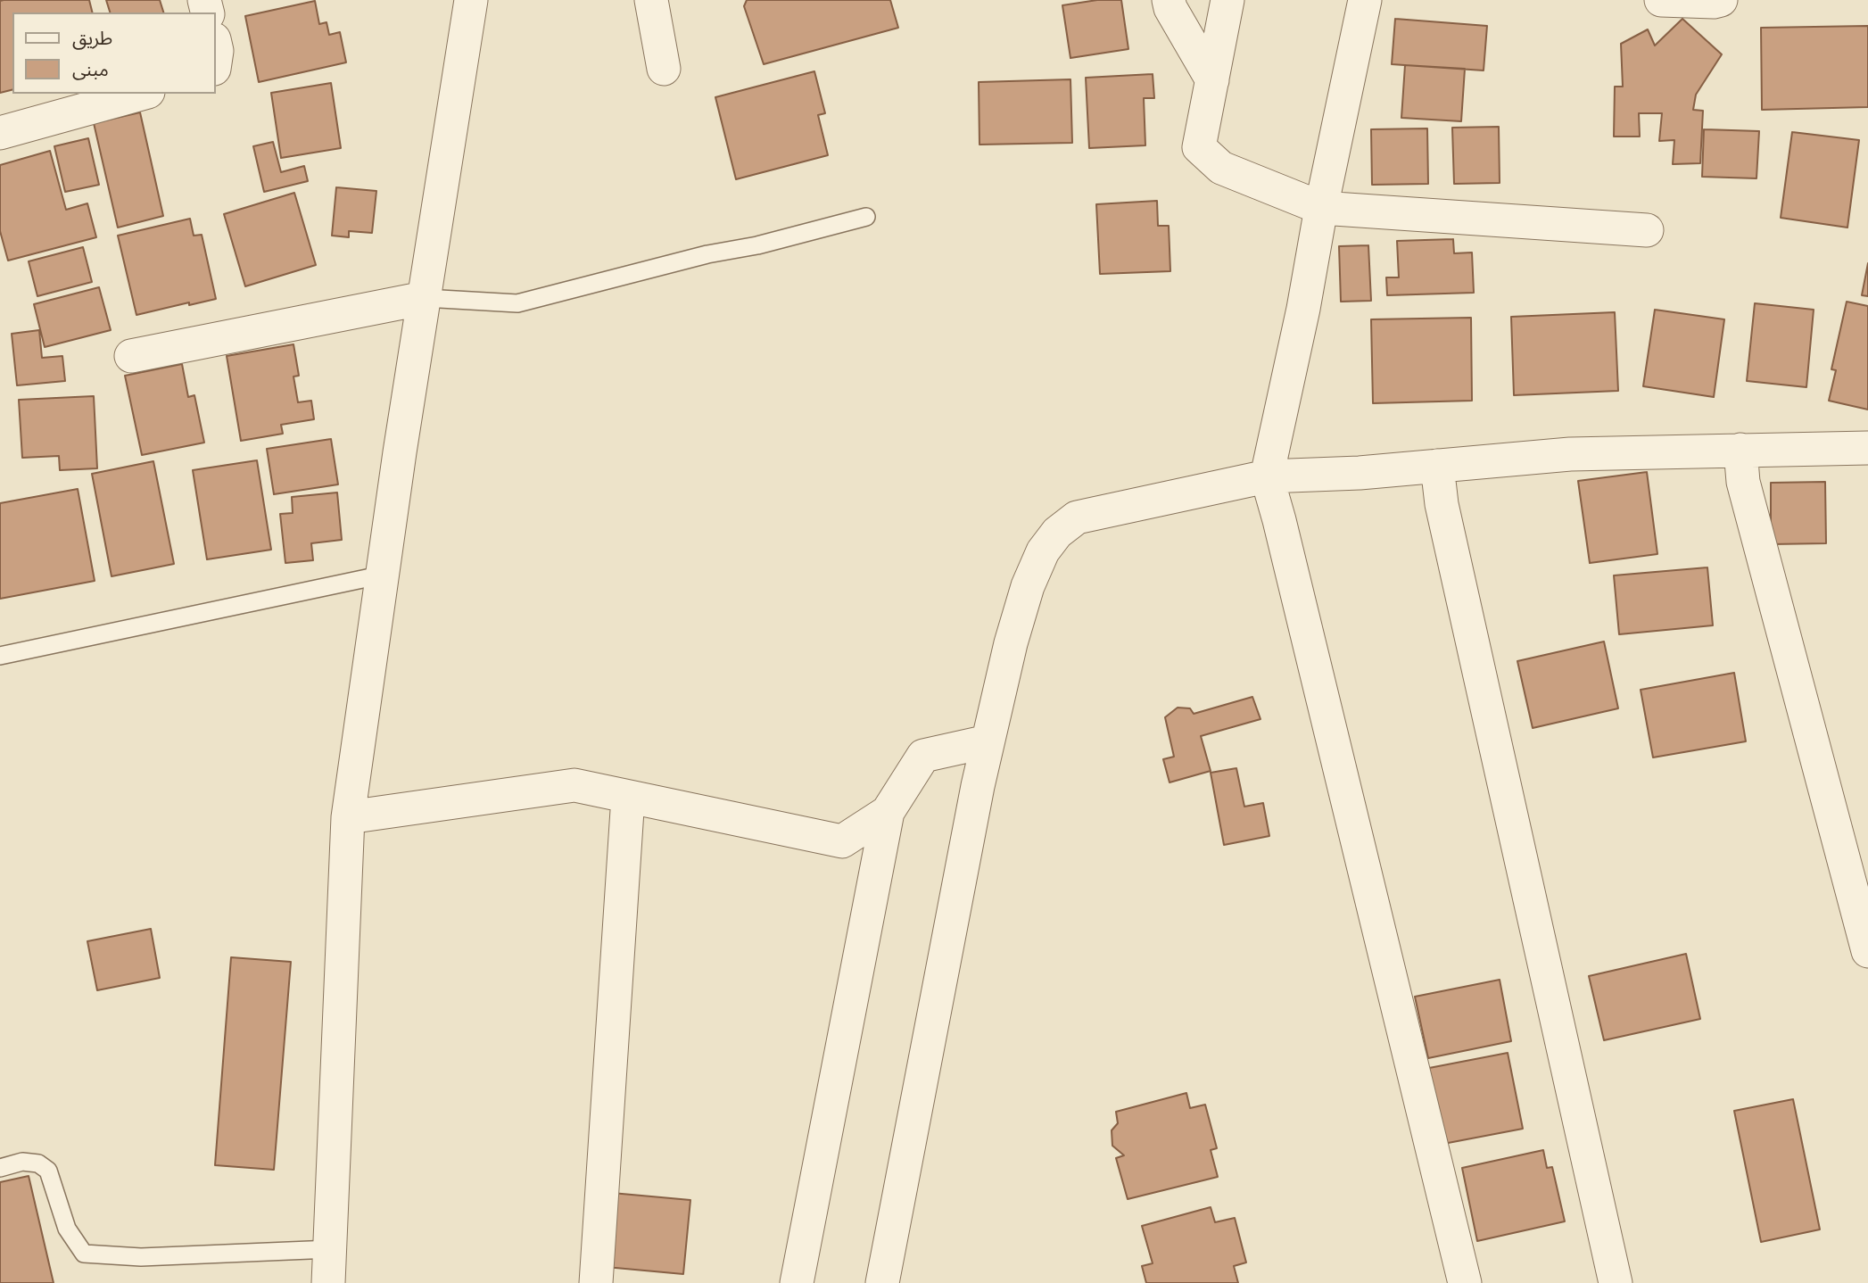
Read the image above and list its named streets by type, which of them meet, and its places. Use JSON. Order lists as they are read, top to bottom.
{
  "legend": ["طريق", "مبنى"]
}
